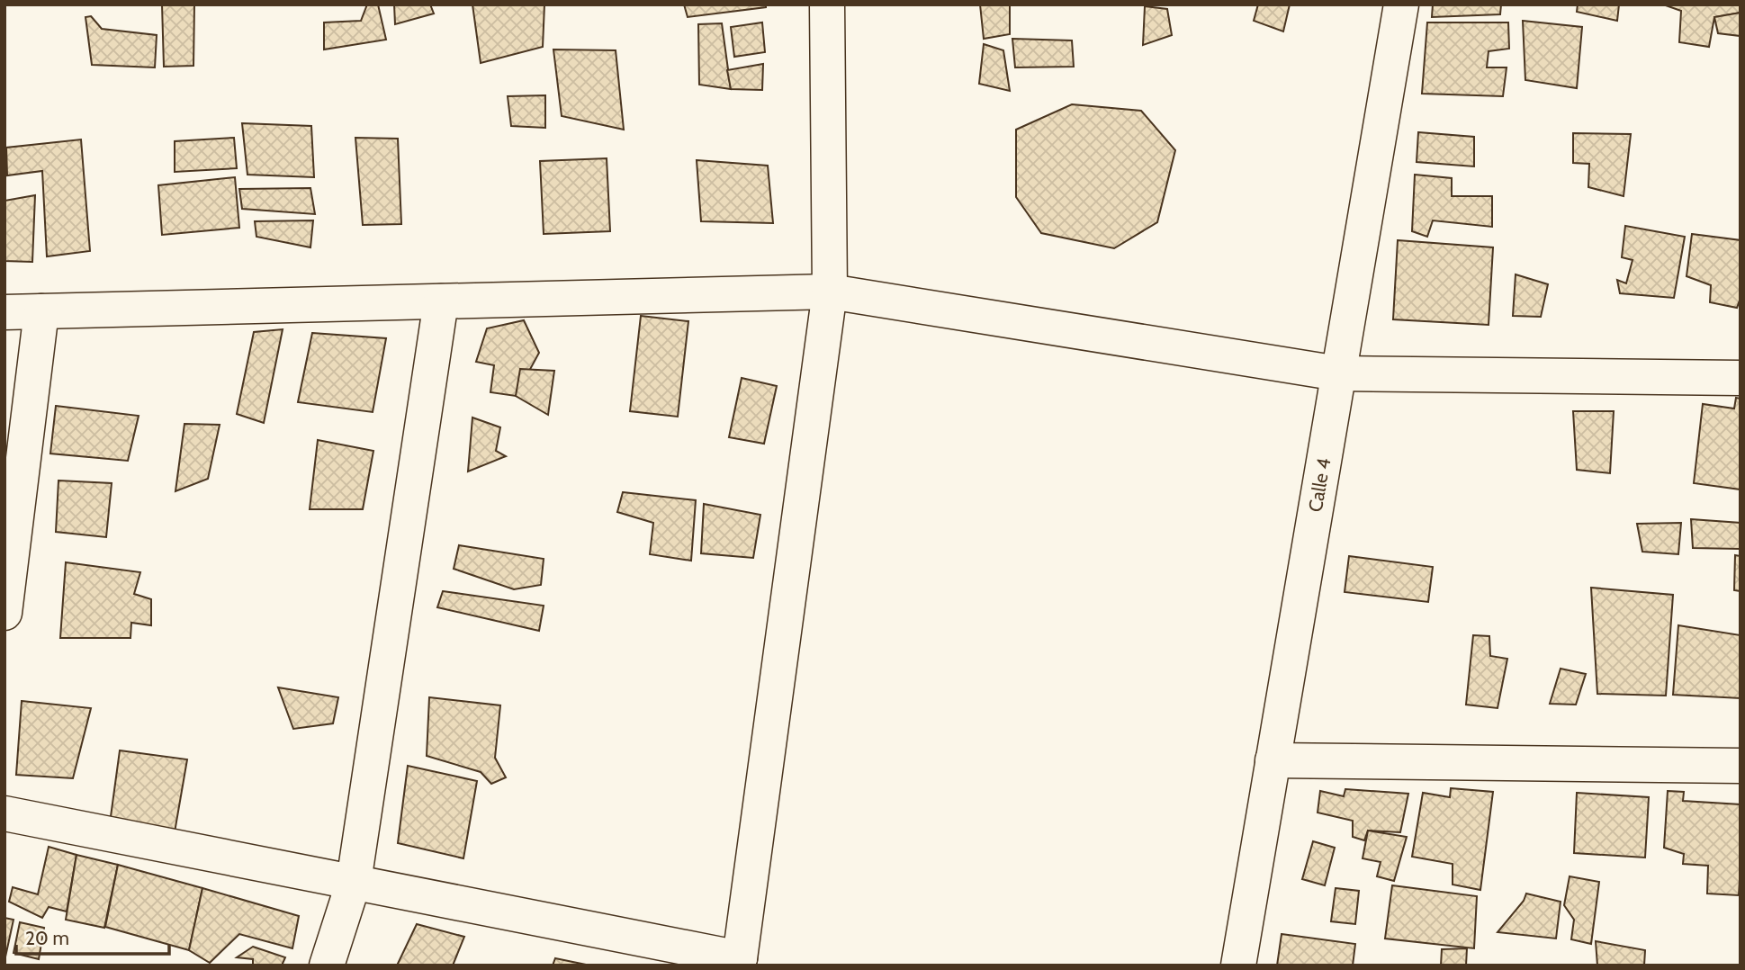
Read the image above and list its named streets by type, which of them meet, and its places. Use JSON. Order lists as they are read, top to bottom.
{
  "streets": {
    "street": ["Calle 4"]
  },
  "scale_bar": "20 m"
}
